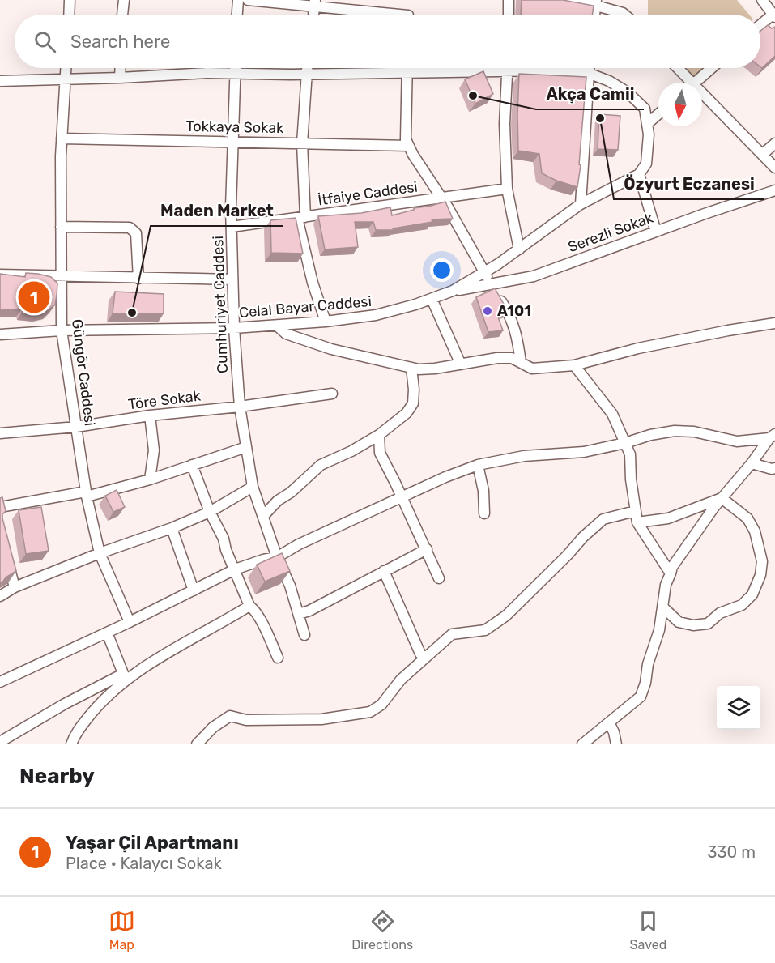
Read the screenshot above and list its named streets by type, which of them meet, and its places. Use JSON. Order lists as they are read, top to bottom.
{
  "streets": {
    "street": [
      "Tokkaya Sokak",
      "İtfaiye Caddesi",
      "Serezli Sokak",
      "Cumhuriyet Caddesi",
      "Celal Bayar Caddesi",
      "Güngör Caddesi",
      "Töre Sokak"
    ]
  },
  "crossings": [
    ["Tokkaya Sokak", "Cumhuriyet Caddesi"],
    ["Tokkaya Sokak", "Güngör Caddesi"],
    ["İtfaiye Caddesi", "Cumhuriyet Caddesi"],
    ["Serezli Sokak", "Celal Bayar Caddesi"],
    ["Cumhuriyet Caddesi", "Celal Bayar Caddesi"],
    ["Cumhuriyet Caddesi", "Töre Sokak"],
    ["Celal Bayar Caddesi", "Güngör Caddesi"],
    ["Güngör Caddesi", "Töre Sokak"]
  ],
  "places": [
    "Akça Camii",
    "Özyurt Eczanesi",
    "A101",
    "Maden Market"
  ],
  "north": "bottom",
  "page": {
    "search": "Search here",
    "pins": "1",
    "heading": "Nearby",
    "list": [
      {
        "mark": "1",
        "name": "Yaşar Çil Apartmanı",
        "note": "Place · Kalaycı Sokak",
        "value": "330 m"
      }
    ],
    "nav": ["Map", "Directions", "Saved"]
  }
}
